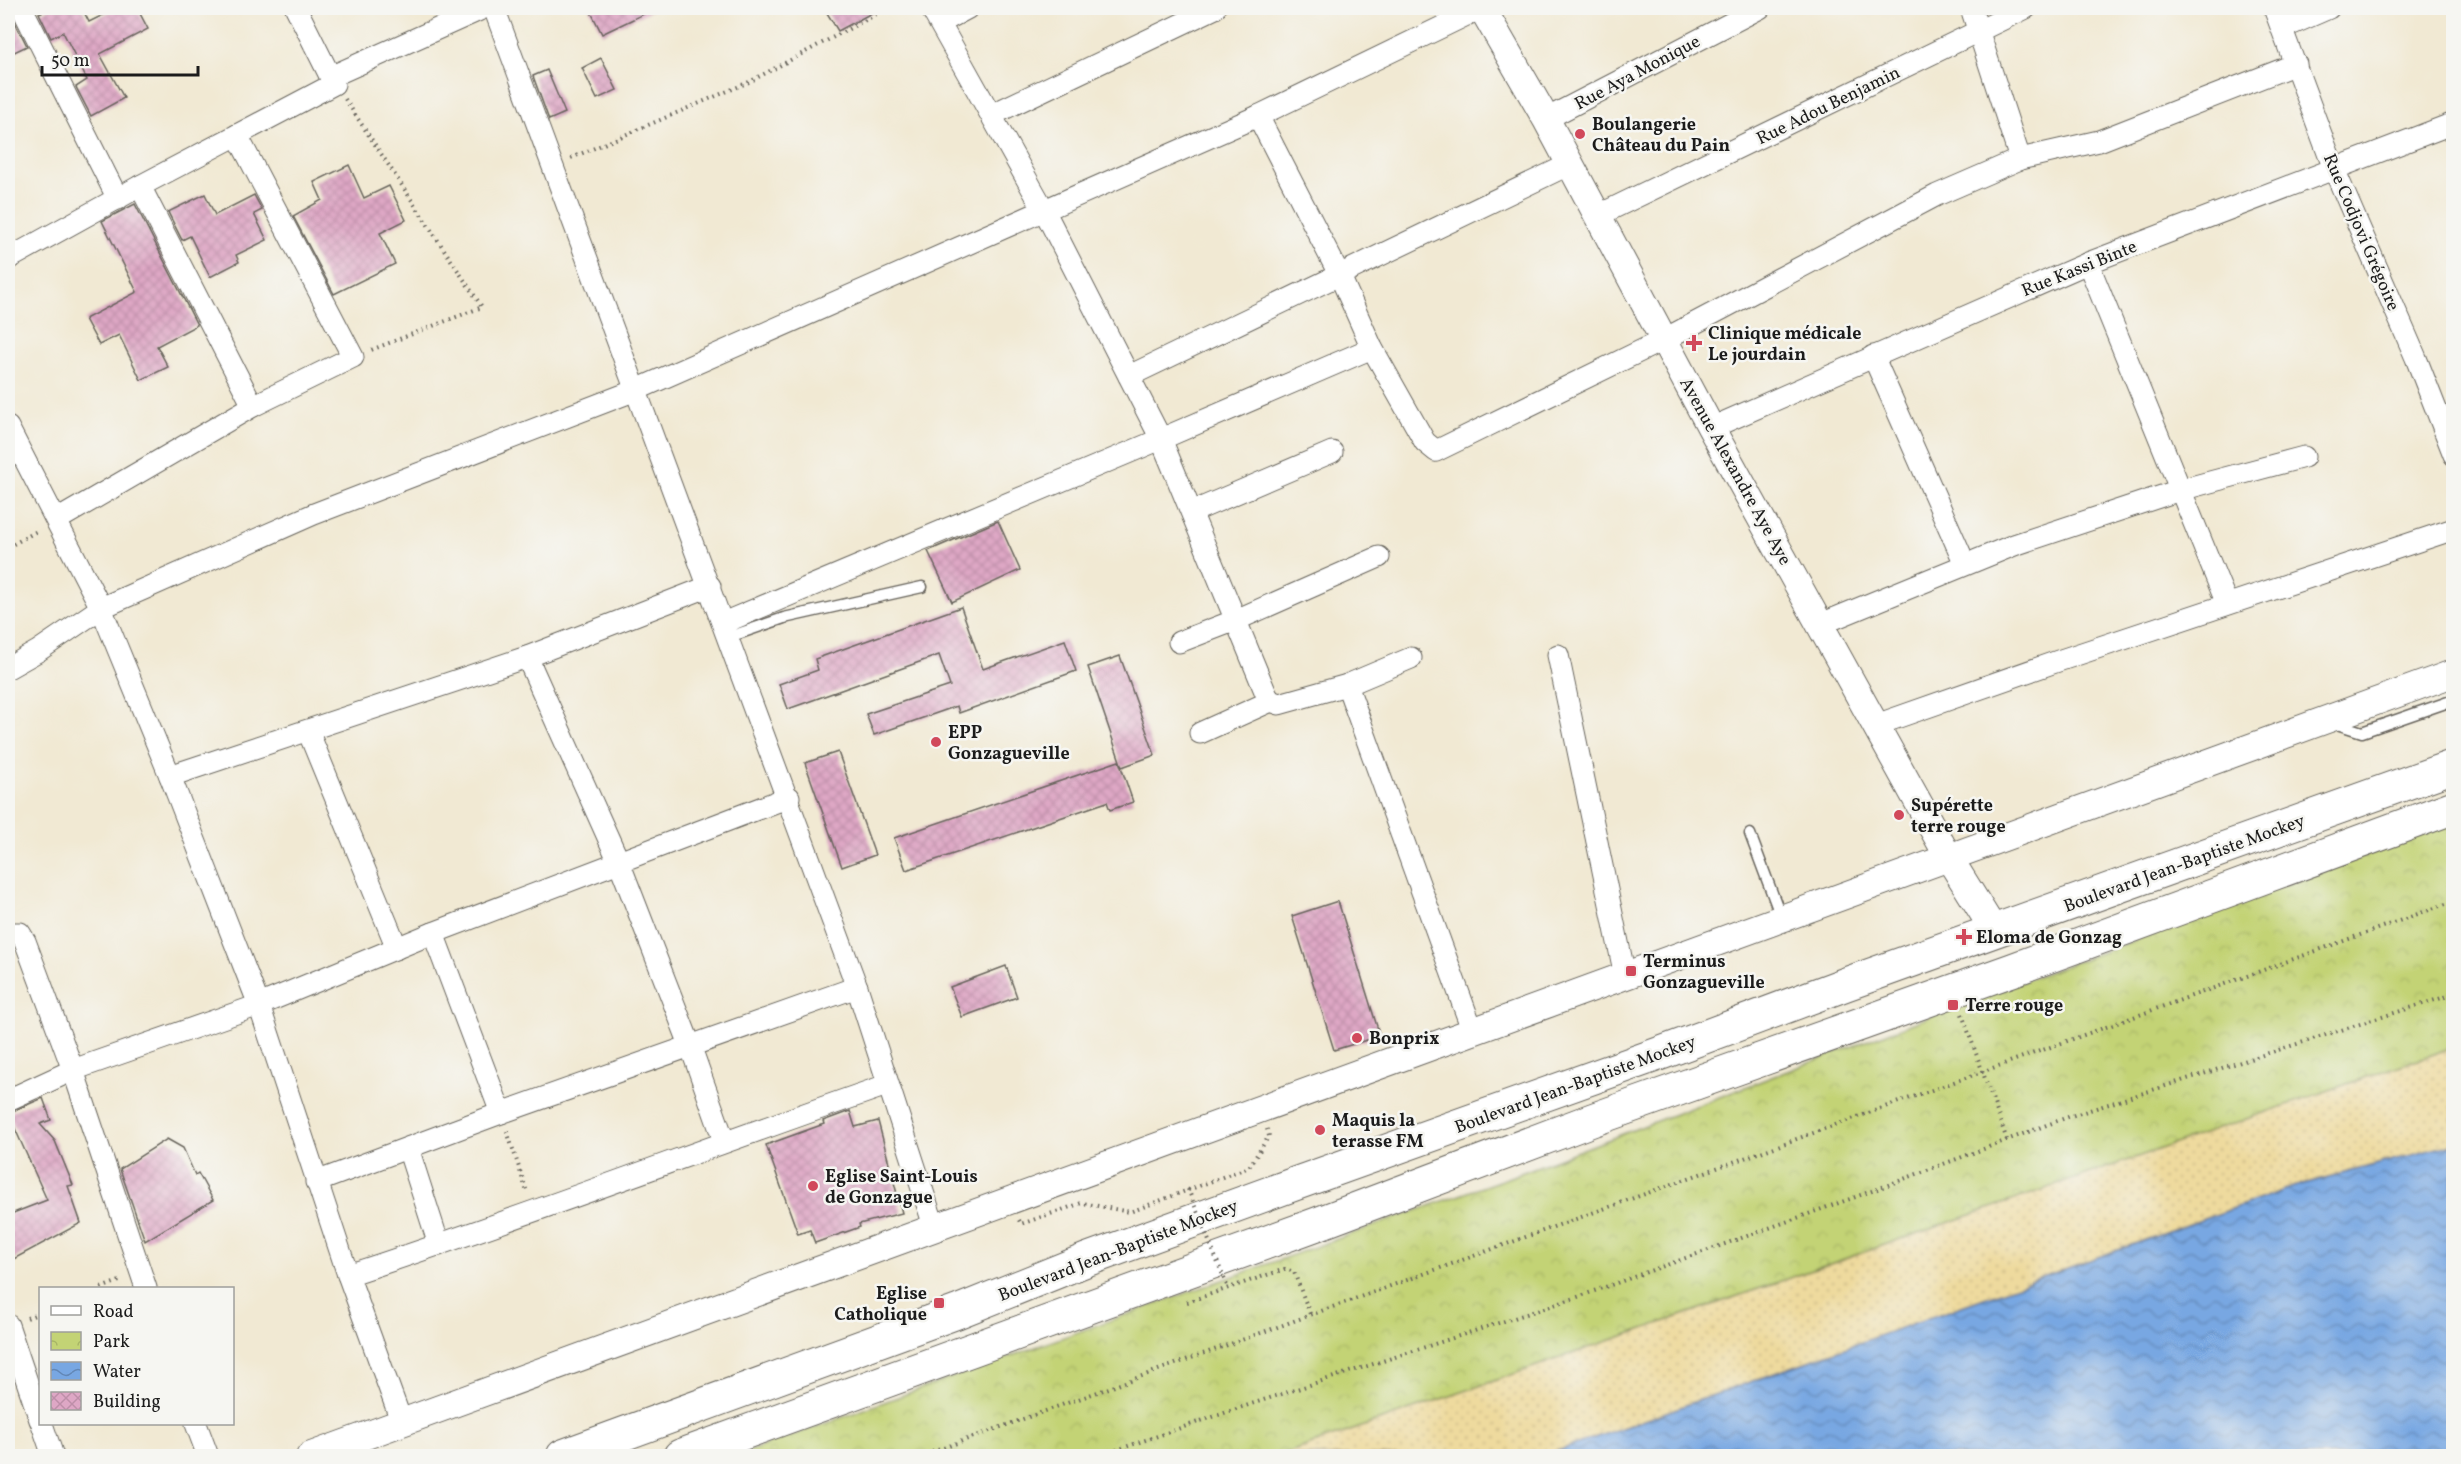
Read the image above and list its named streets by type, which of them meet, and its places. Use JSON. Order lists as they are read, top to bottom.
{
  "streets": {
    "highway": ["Boulevard Jean-Baptiste Mockey"],
    "street": [
      "Rue Aya Monique",
      "Rue Adou Benjamin",
      "Rue Codjovi Grégoire",
      "Rue Kassi Binte",
      "Avenue Alexandre Aye Aye"
    ]
  },
  "crossings": [
    ["Rue Aya Monique", "Avenue Alexandre Aye Aye"],
    ["Rue Adou Benjamin", "Avenue Alexandre Aye Aye"],
    ["Rue Codjovi Grégoire", "Rue Kassi Binte"],
    ["Rue Kassi Binte", "Avenue Alexandre Aye Aye"],
    ["Avenue Alexandre Aye Aye", "Boulevard Jean-Baptiste Mockey"]
  ],
  "places": {
    "other": [
      "Boulangerie Château du Pain",
      "EPP Gonzagueville",
      "Supérette terre rouge",
      "Bonprix",
      "Maquis la terasse FM",
      "Eglise Saint-Louis de Gonzague"
    ],
    "health": ["Clinique médicale Le jourdain", "Eloma de Gonzag"],
    "transit": ["Terminus Gonzagueville", "Terre rouge", "Eglise Catholique"]
  },
  "legend": [
    "Road",
    "Park",
    "Water",
    "Building"
  ],
  "scale_bar": "50 m"
}
